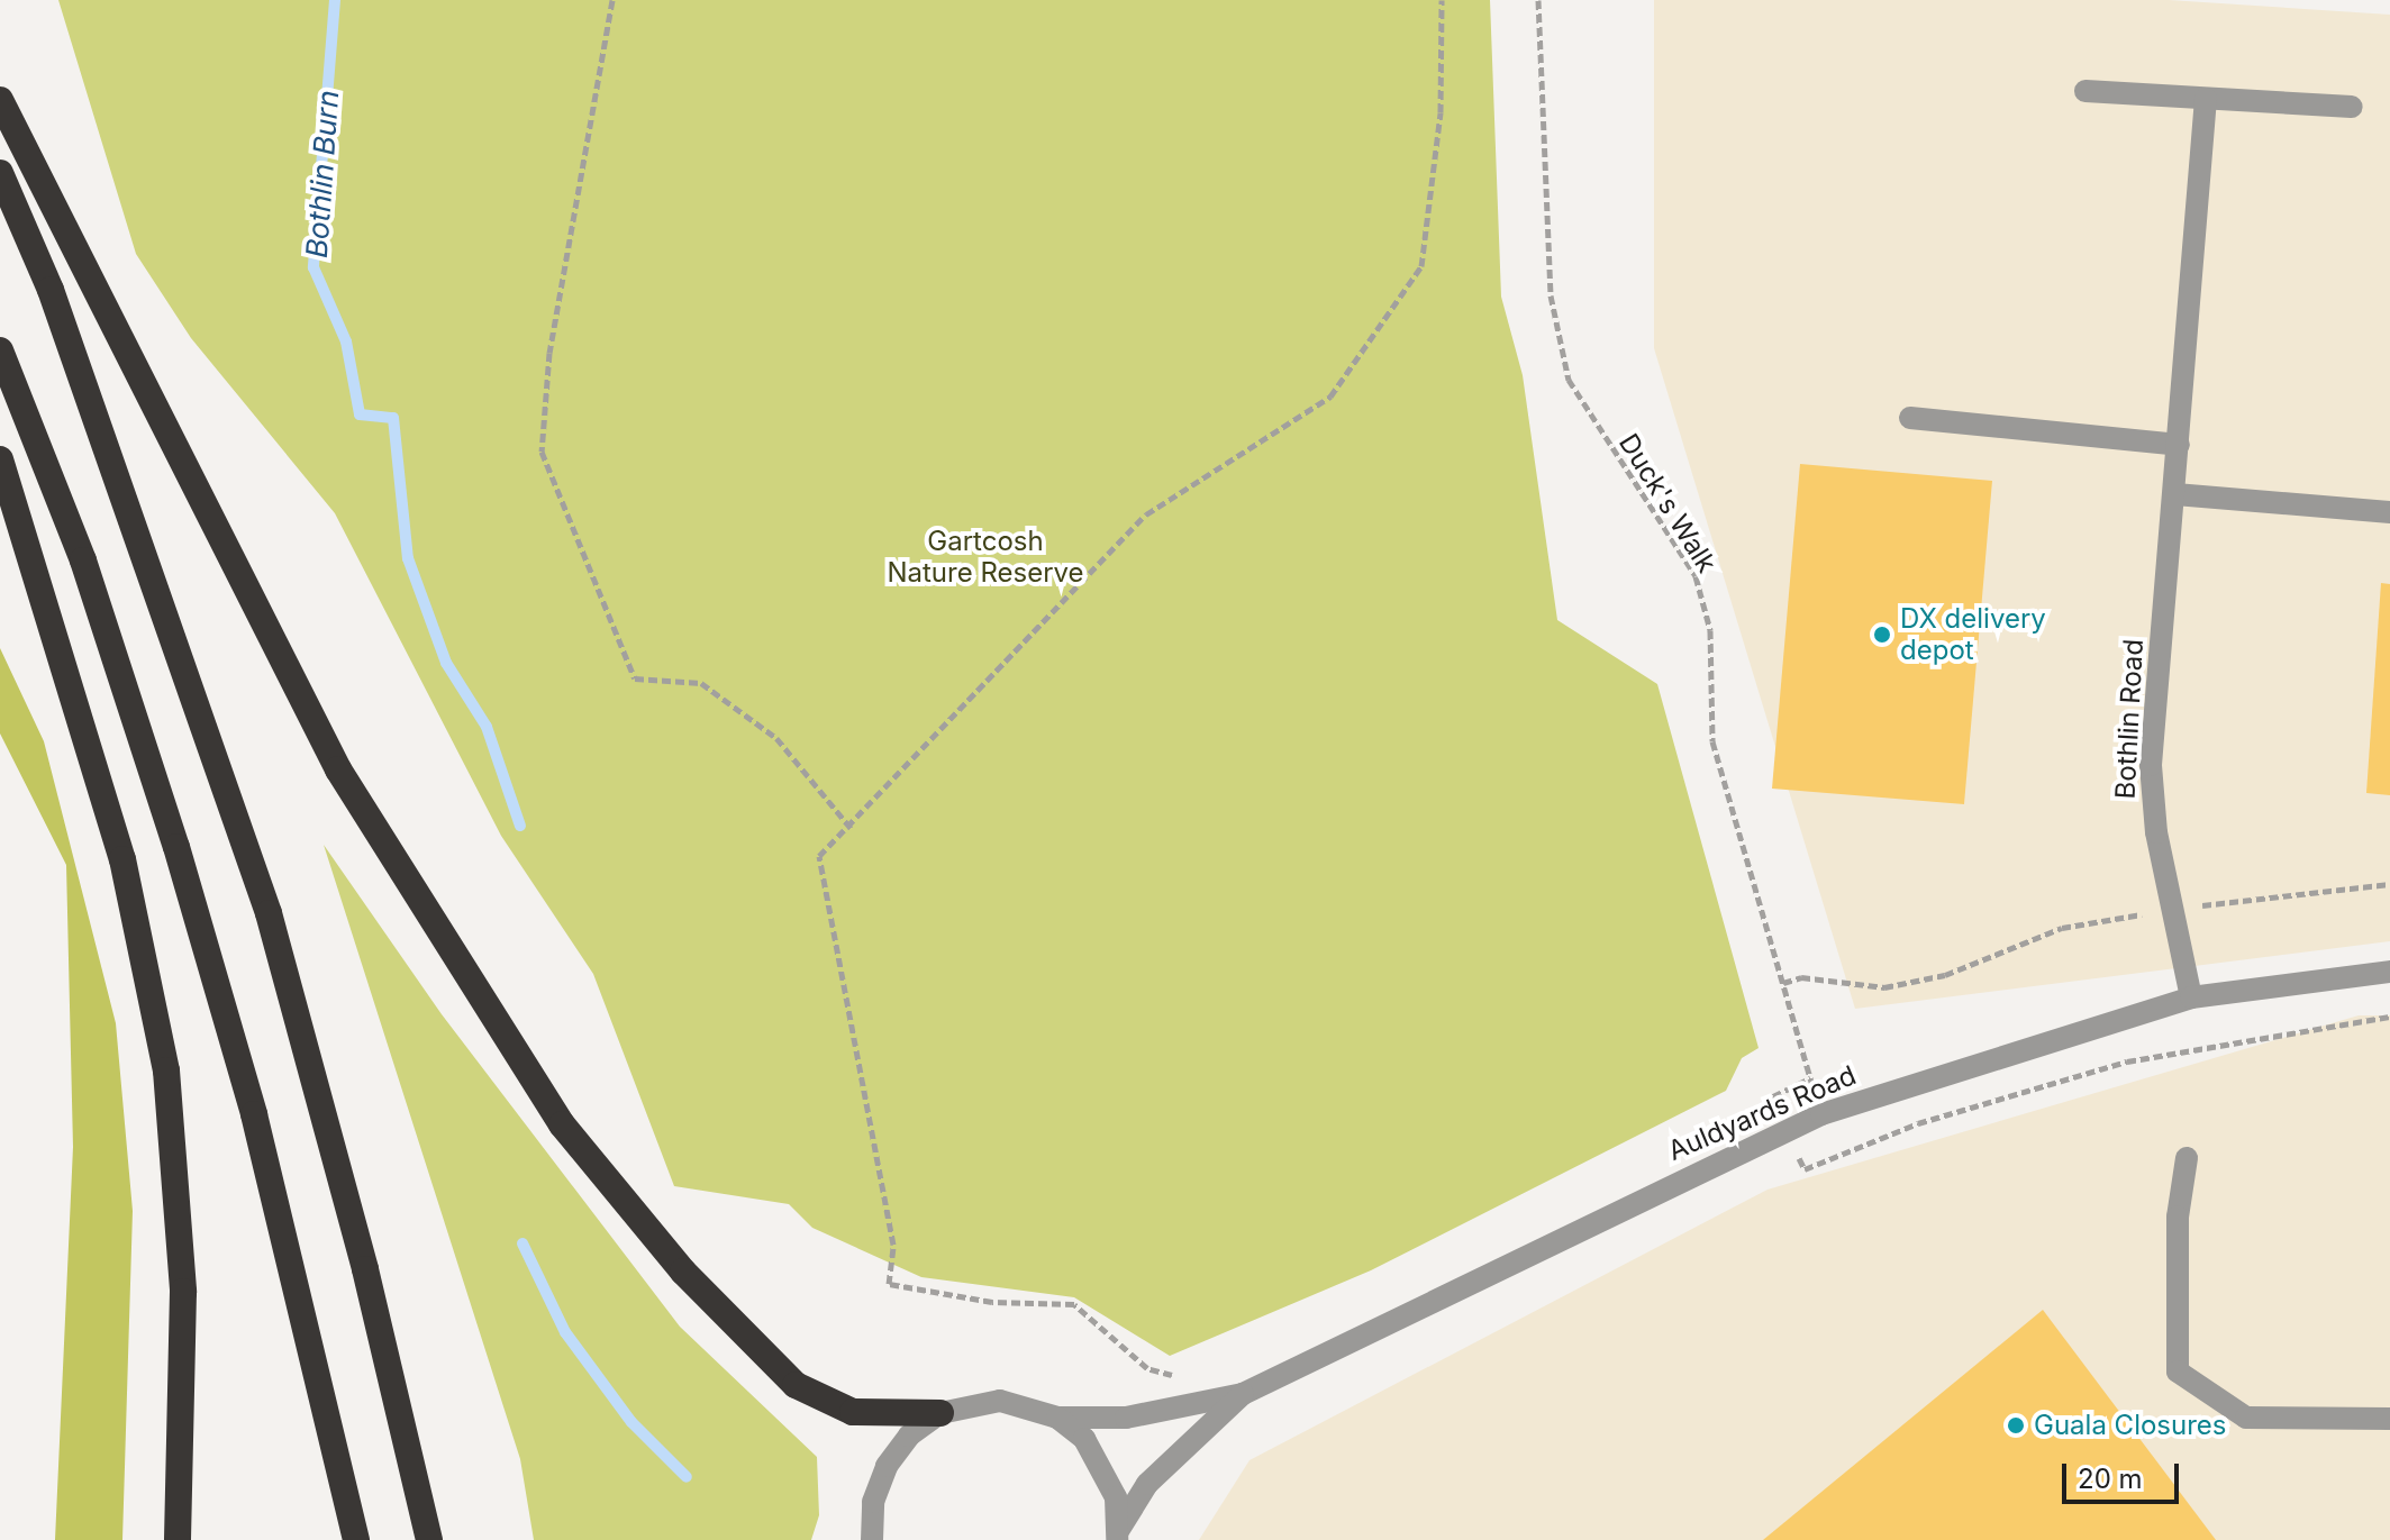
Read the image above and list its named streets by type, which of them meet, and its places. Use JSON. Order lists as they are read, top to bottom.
{
  "streets": {
    "street": ["Bothlin Road", "Auldyards Road"],
    "path": ["Duck's Walk"]
  },
  "crossings": [
    ["Bothlin Road", "Auldyards Road"]
  ],
  "water": ["Bothlin Burn"],
  "parks": ["Gartcosh Nature Reserve"],
  "places": ["DX delivery depot", "Guala Closures"],
  "scale_bar": "20 m"
}
